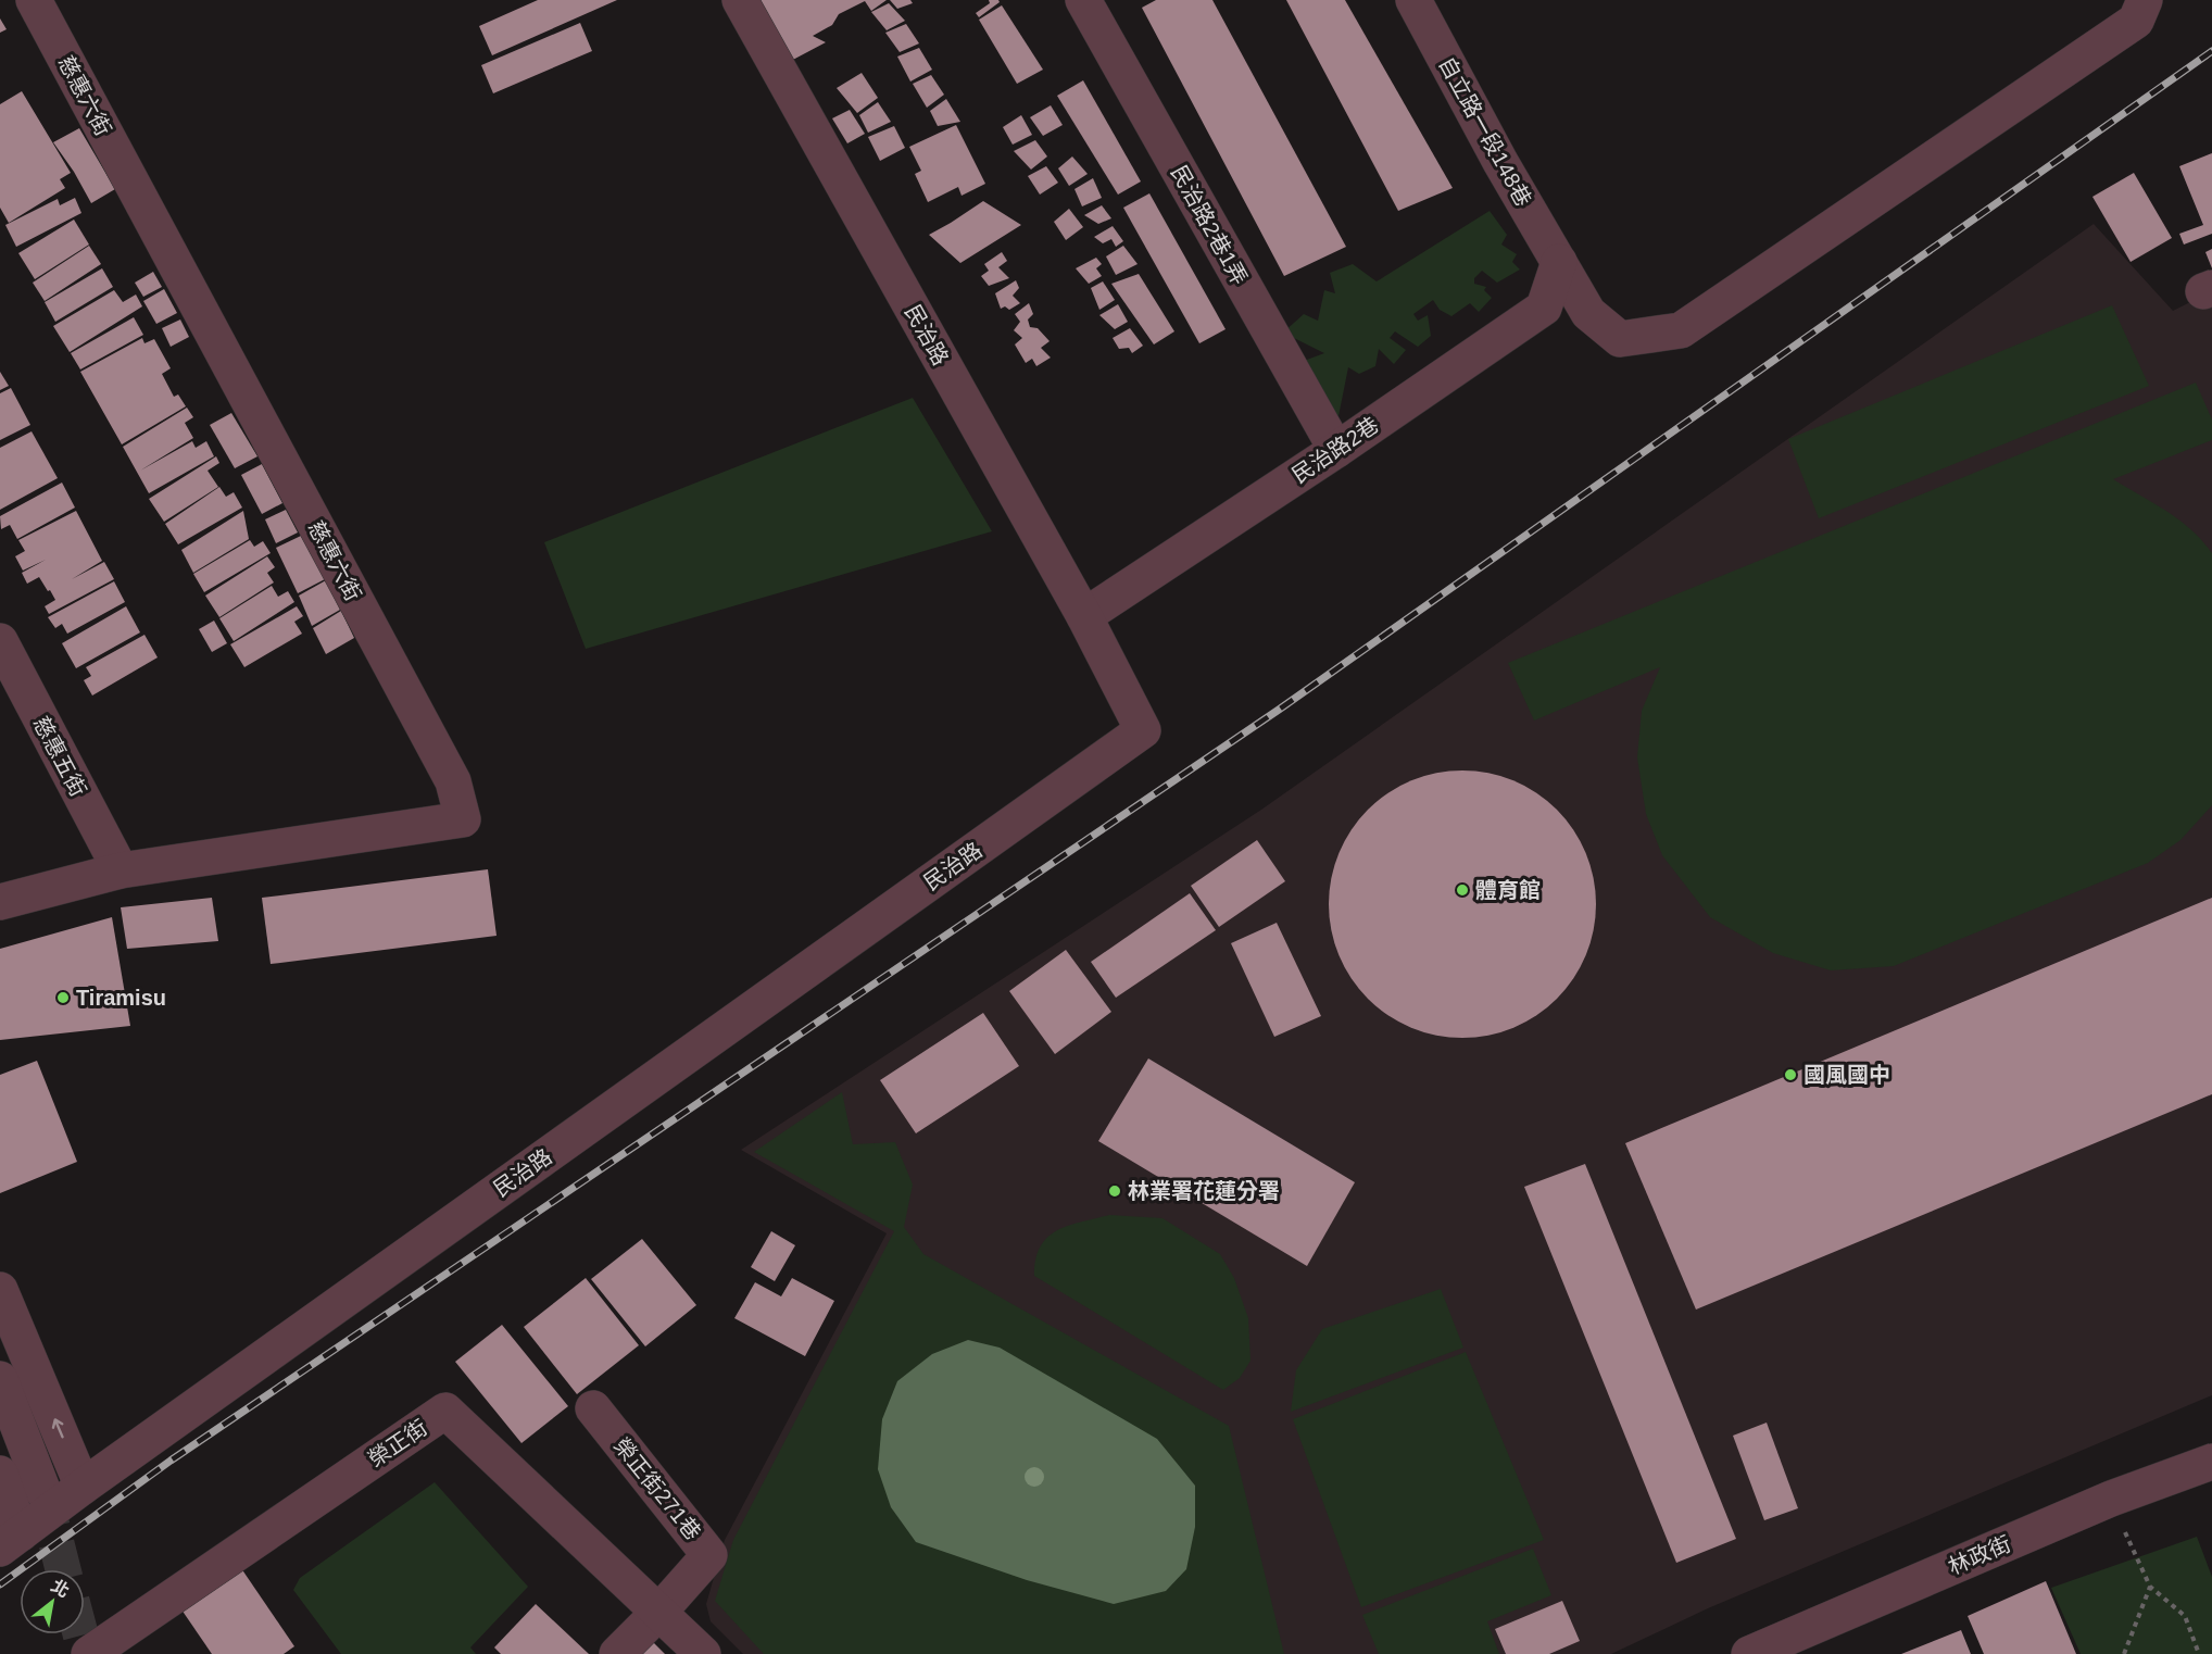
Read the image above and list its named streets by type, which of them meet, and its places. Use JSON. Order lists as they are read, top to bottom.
{
  "streets": {
    "street": [
      "慈惠六街",
      "自立路一段148巷",
      "民治路2巷1弄",
      "民治路",
      "民治路2巷",
      "慈惠五街",
      "榮正街",
      "榮正街271巷",
      "林政街"
    ]
  },
  "crossings": [
    ["慈惠六街", "慈惠五街"],
    ["自立路一段148巷", "民治路2巷"],
    ["民治路2巷1弄", "民治路2巷"],
    ["民治路", "民治路2巷"],
    ["榮正街", "榮正街271巷"]
  ],
  "places": [
    "體育館",
    "Tiramisu",
    "國風國中",
    "林業署花蓮分署"
  ],
  "north": "top right"
}
